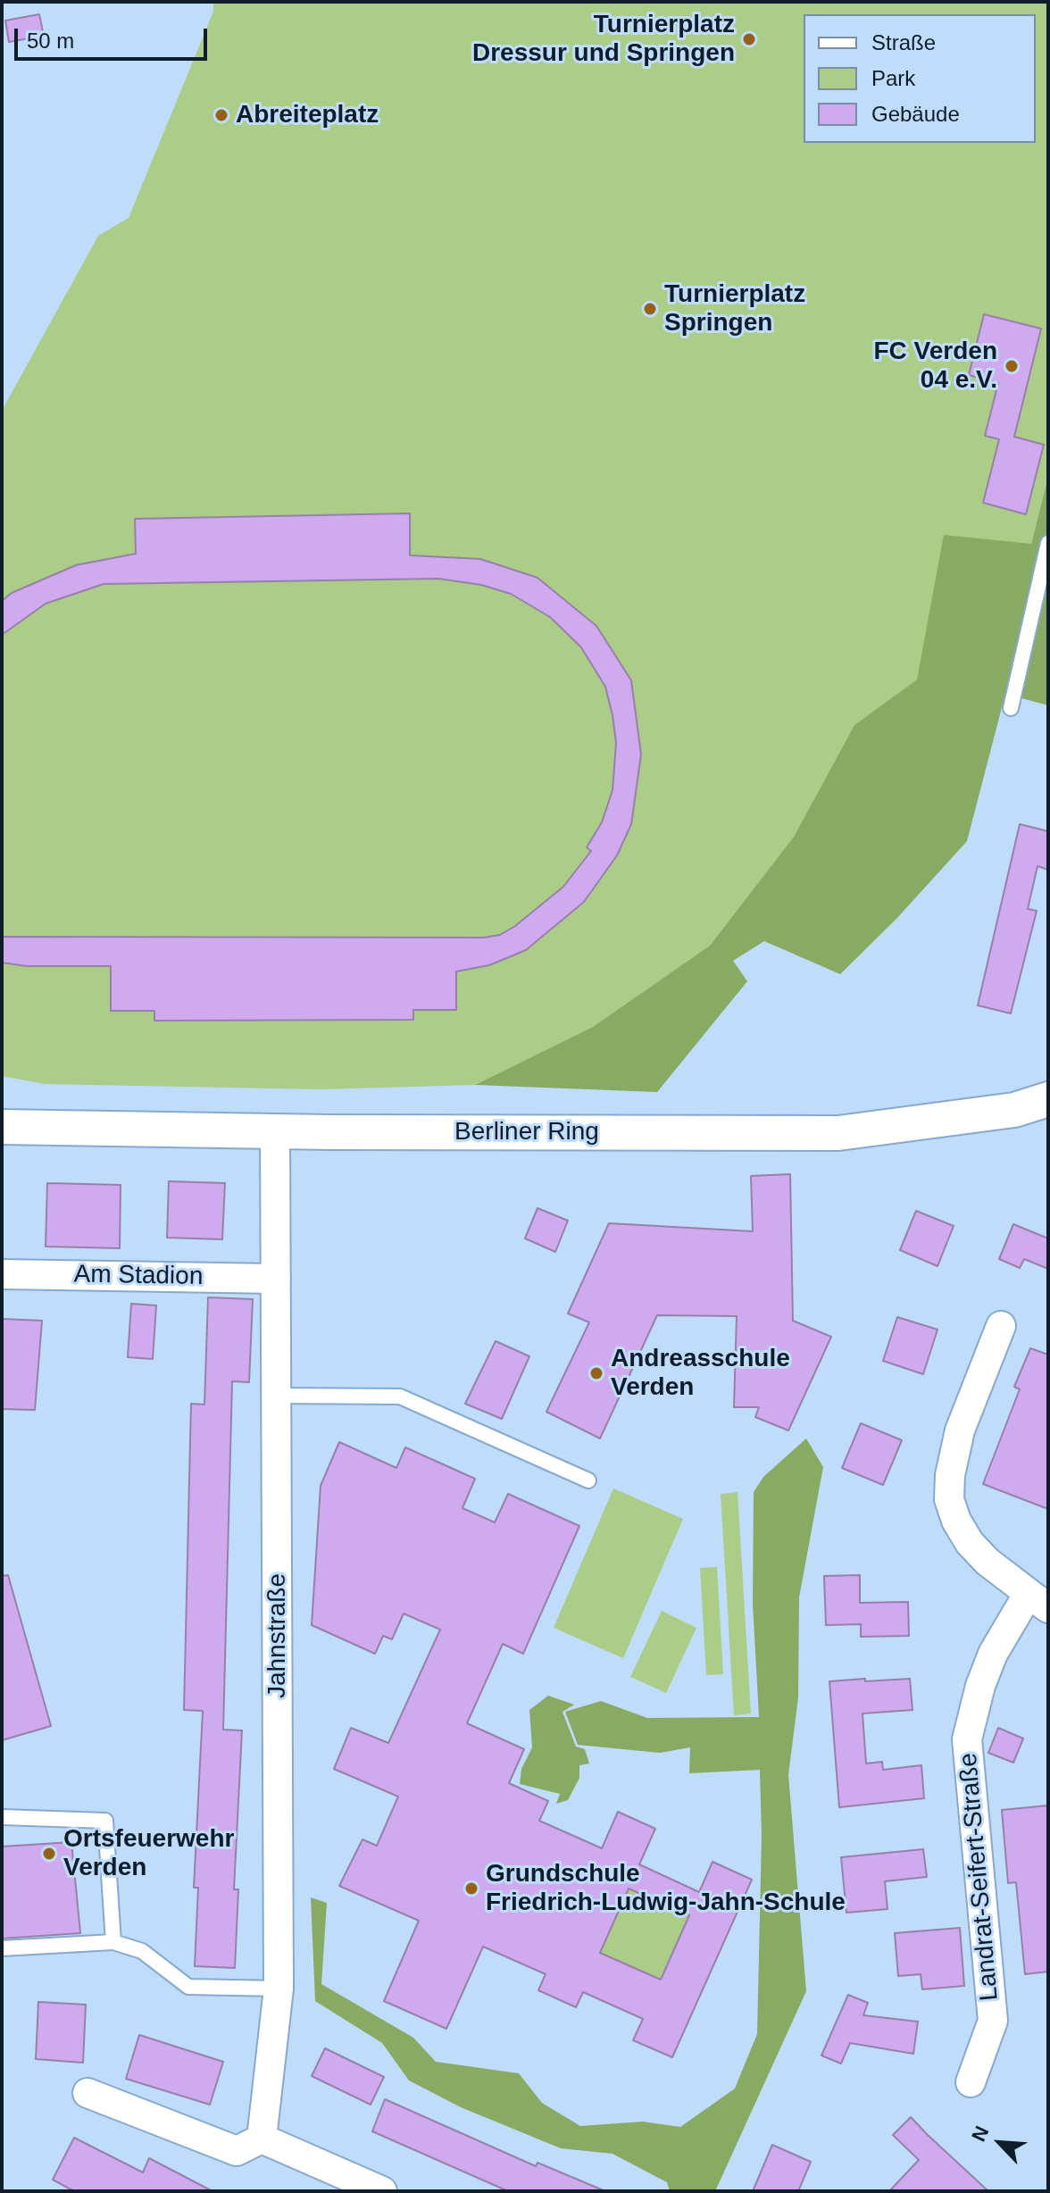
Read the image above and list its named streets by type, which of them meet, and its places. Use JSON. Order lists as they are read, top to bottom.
{
  "streets": {
    "street": [
      "Berliner Ring",
      "Am Stadion",
      "Jahnstraße",
      "Landrat-Seifert-Straße"
    ]
  },
  "crossings": [
    ["Berliner Ring", "Jahnstraße"],
    ["Am Stadion", "Jahnstraße"]
  ],
  "places": [
    "Turnierplatz Dressur und Springen",
    "Abreiteplatz",
    "Turnierplatz Springen",
    "FC Verden 04 e.V.",
    "Andreasschule Verden",
    "Ortsfeuerwehr Verden",
    "Grundschule Friedrich-Ludwig-Jahn-Schule"
  ],
  "legend": ["Straße", "Park", "Gebäude"],
  "scale_bar": "50 m",
  "north": "top left"
}
